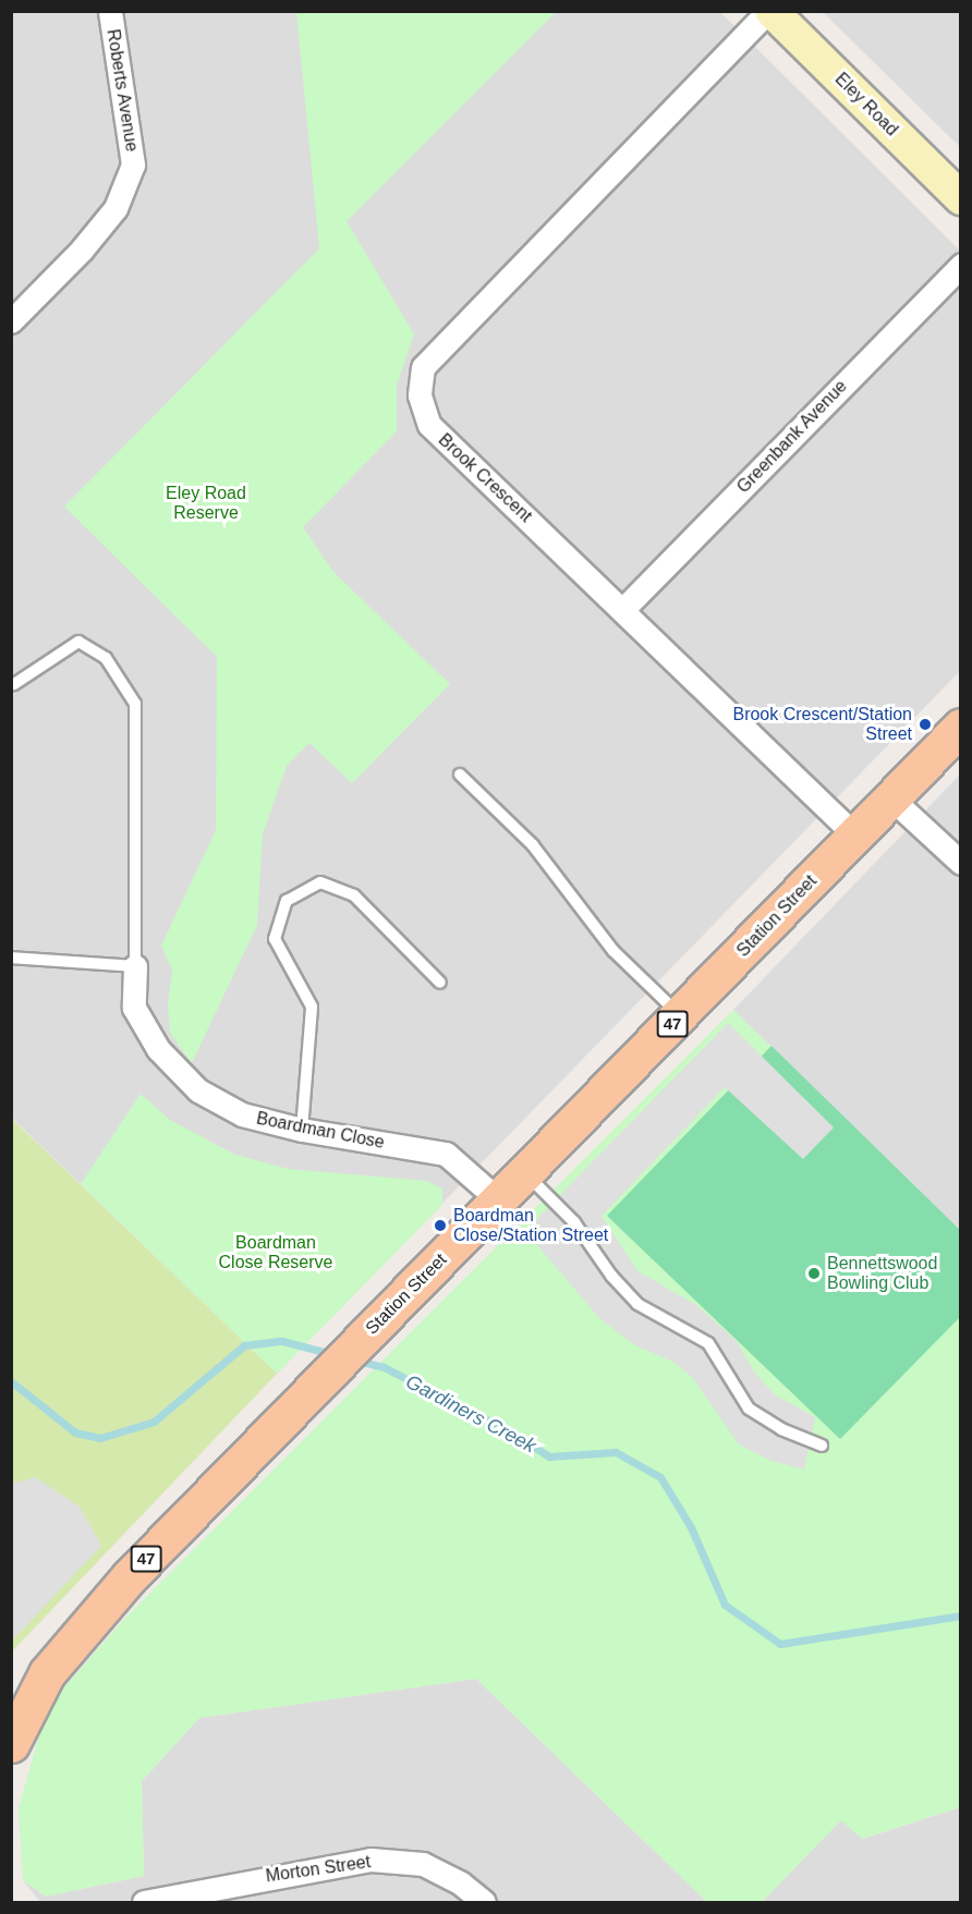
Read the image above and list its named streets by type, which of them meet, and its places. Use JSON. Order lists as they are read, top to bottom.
{
  "streets": {
    "main road": ["Eley Road", "Station Street", "47"],
    "street": [
      "Roberts Avenue",
      "Greenbank Avenue",
      "Brook Crescent",
      "Boardman Close",
      "Morton Street"
    ]
  },
  "crossings": [
    ["Eley Road", "Brook Crescent"],
    ["Greenbank Avenue", "Brook Crescent"],
    ["Brook Crescent", "Station Street"],
    ["Station Street", "Boardman Close"]
  ],
  "water": ["Gardiners Creek"],
  "parks": ["Eley Road Reserve", "Boardman Close Reserve"],
  "places": ["Brook Crescent/Station Street", "Boardman Close/Station Street", "Bennettswood Bowling Club"]
}
